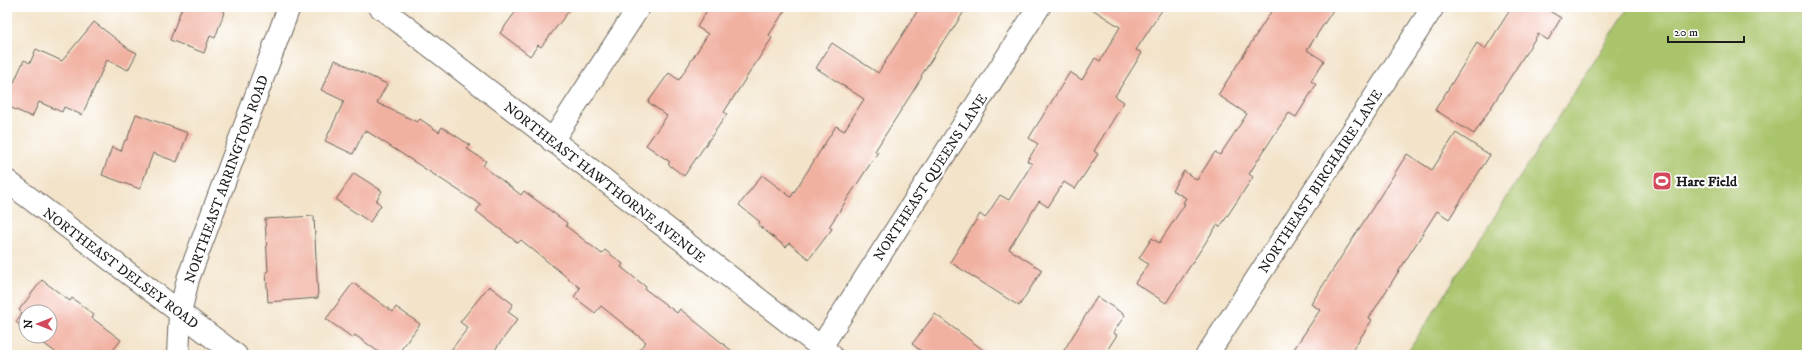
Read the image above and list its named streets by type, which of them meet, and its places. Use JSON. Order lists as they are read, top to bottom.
{
  "streets": {
    "street": [
      "NORTHEAST QUEENS LANE",
      "NORTHEAST ARRINGTON ROAD",
      "NORTHEAST BIRCHAIRE LANE",
      "NORTHEAST HAWTHORNE AVENUE",
      "NORTHEAST DELSEY ROAD"
    ]
  },
  "crossings": [
    ["NORTHEAST QUEENS LANE", "NORTHEAST HAWTHORNE AVENUE"],
    ["NORTHEAST ARRINGTON ROAD", "NORTHEAST DELSEY ROAD"]
  ],
  "places": {
    "sports": ["Hare Field"]
  },
  "scale_bar": "20 m",
  "north": "left"
}
